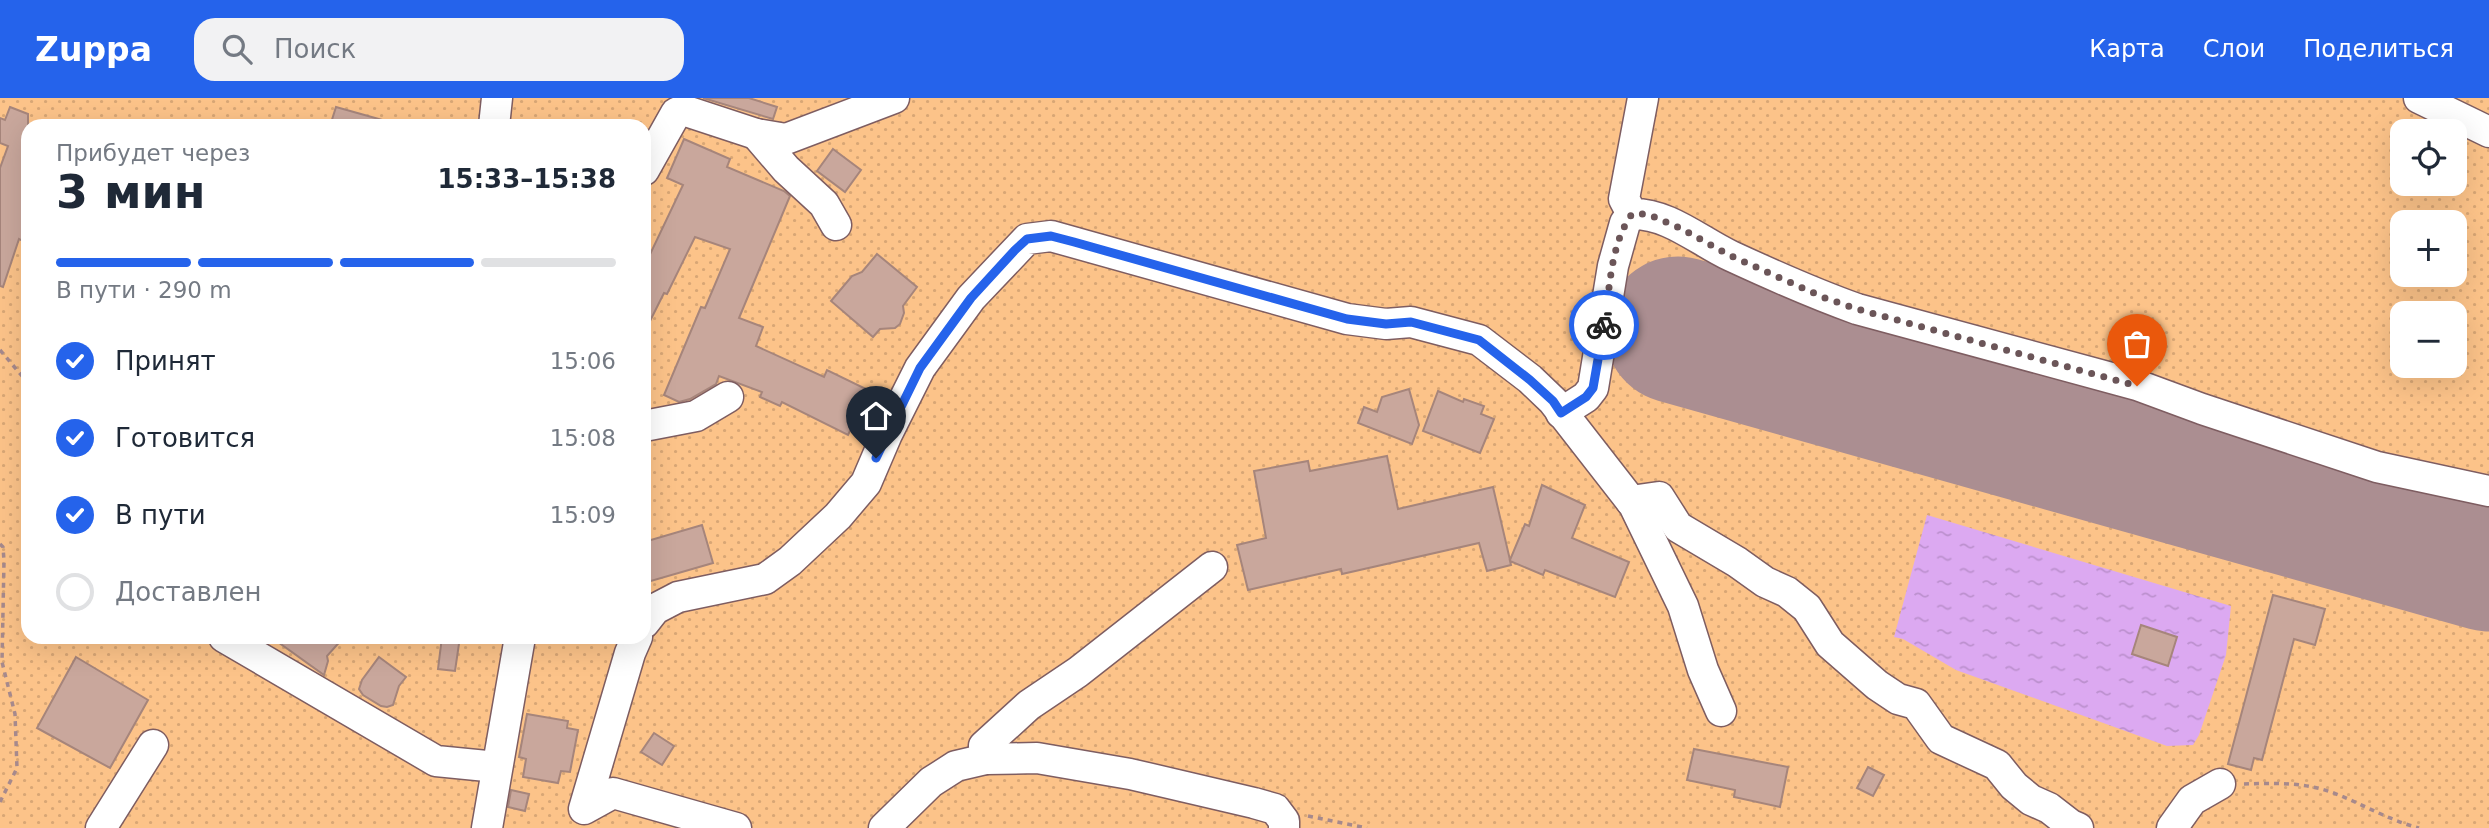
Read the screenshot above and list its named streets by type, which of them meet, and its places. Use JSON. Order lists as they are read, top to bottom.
{
  "page": {
    "header": "Zuppa",
    "search": "Поиск",
    "nav": ["Карта", "Слои", "Поделиться"],
    "map_buttons": ["+", "−"],
    "heading": ["3 мин", "Прибудет через", "15:33–15:38"],
    "bar": "В пути · 290 m",
    "list": [
      ["Принят", "15:06"],
      ["Готовится", "15:08"],
      ["В пути", "15:09"],
      "Доставлен"
    ]
  }
}
